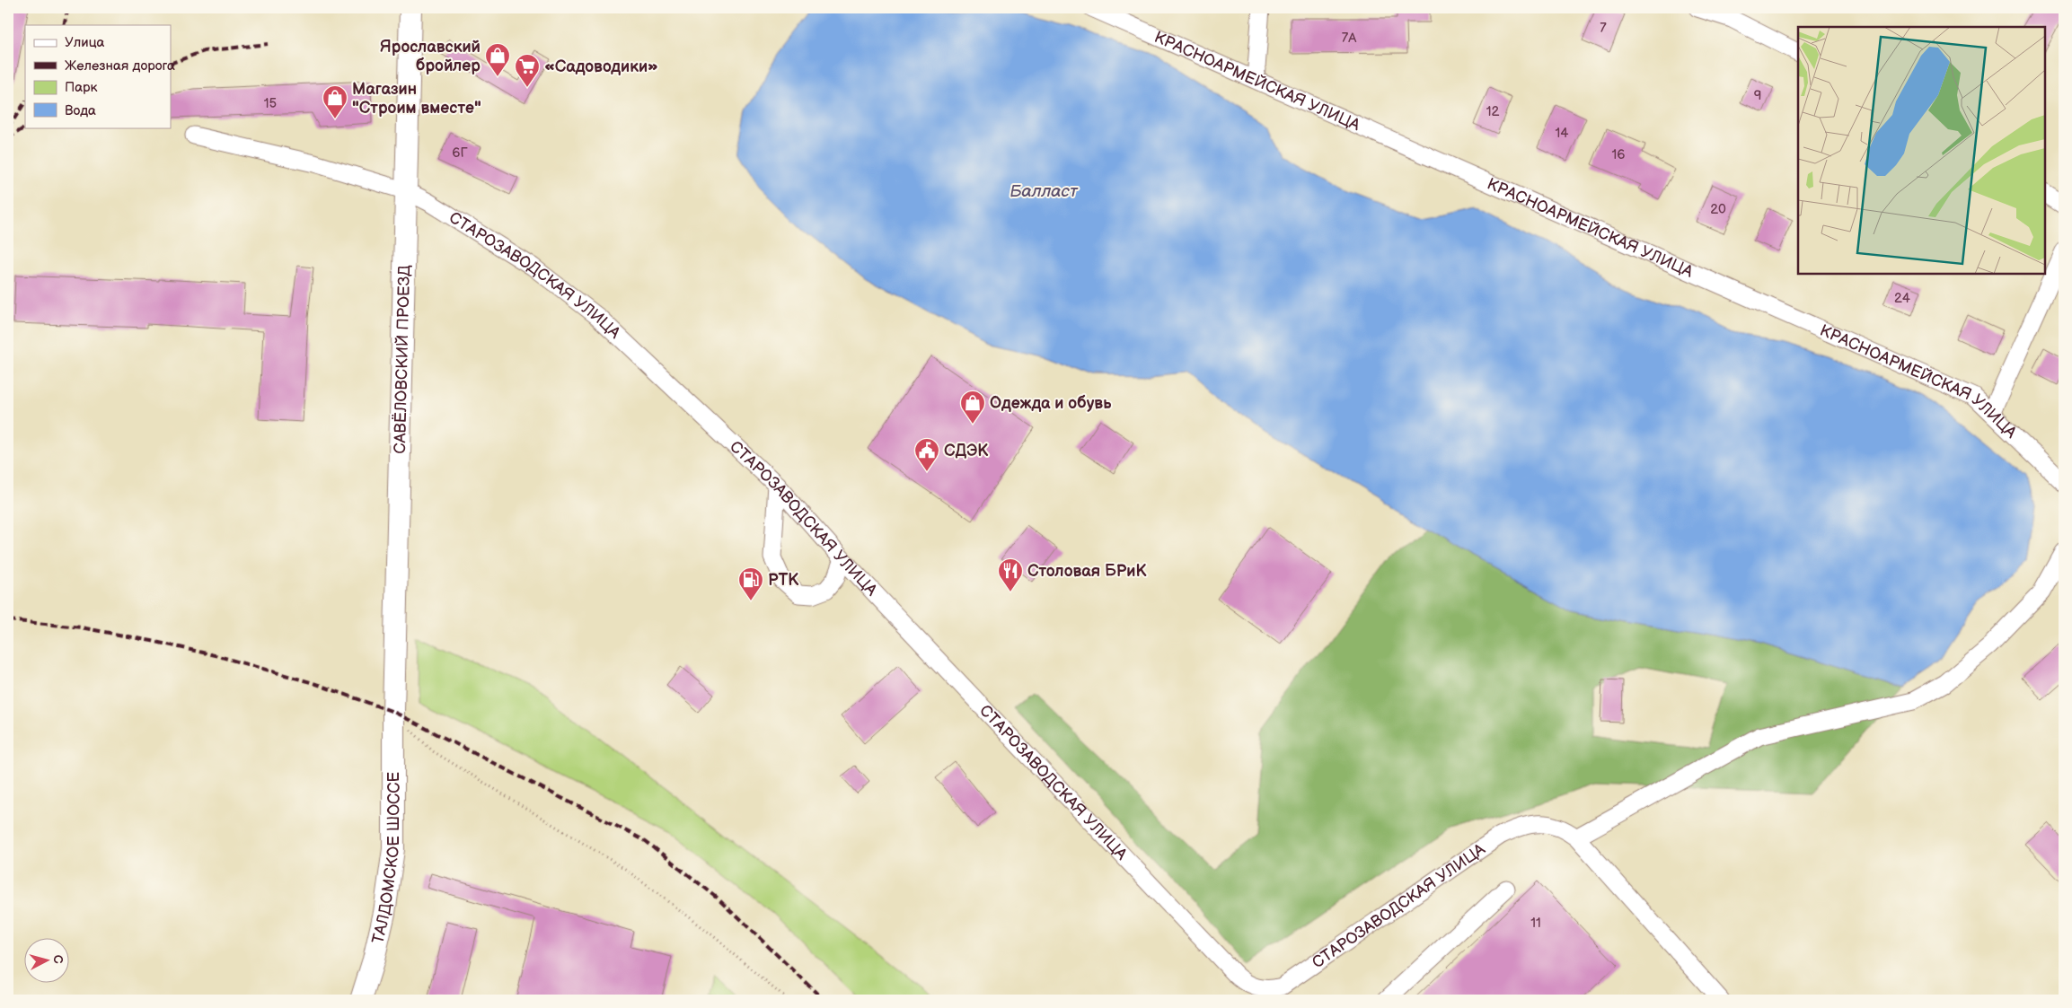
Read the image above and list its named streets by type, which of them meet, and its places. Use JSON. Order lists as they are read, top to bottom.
{
  "streets": {
    "main road": ["САВЁЛОВСКИЙ ПРОЕЗД", "ТАЛДОМСКОЕ ШОССЕ"],
    "street": ["КРАСНОАРМЕЙСКАЯ УЛИЦА", "СТАРОЗАВОДСКАЯ УЛИЦА"]
  },
  "crossings": [
    ["СТАРОЗАВОДСКАЯ УЛИЦА", "САВЁЛОВСКИЙ ПРОЕЗД"],
    ["САВЁЛОВСКИЙ ПРОЕЗД", "ТАЛДОМСКОЕ ШОССЕ"]
  ],
  "water": ["Балласт"],
  "places": {
    "shop": ["Ярославский бройлер", "Магазин \"Строим вместе\"", "Одежда и обувь"],
    "supermarket": ["«Садоводики»"],
    "public building": ["СДЭК"],
    "restaurant": ["Столовая БРиК"],
    "fuel station": ["РТК"]
  },
  "house_numbers": [
    "7",
    "7А",
    "9",
    "15",
    "12",
    "14",
    "6Г",
    "16",
    "20",
    "24",
    "11"
  ],
  "legend": [
    "Улица",
    "Железная дорога",
    "Парк",
    "Вода"
  ],
  "north": "right"
}
